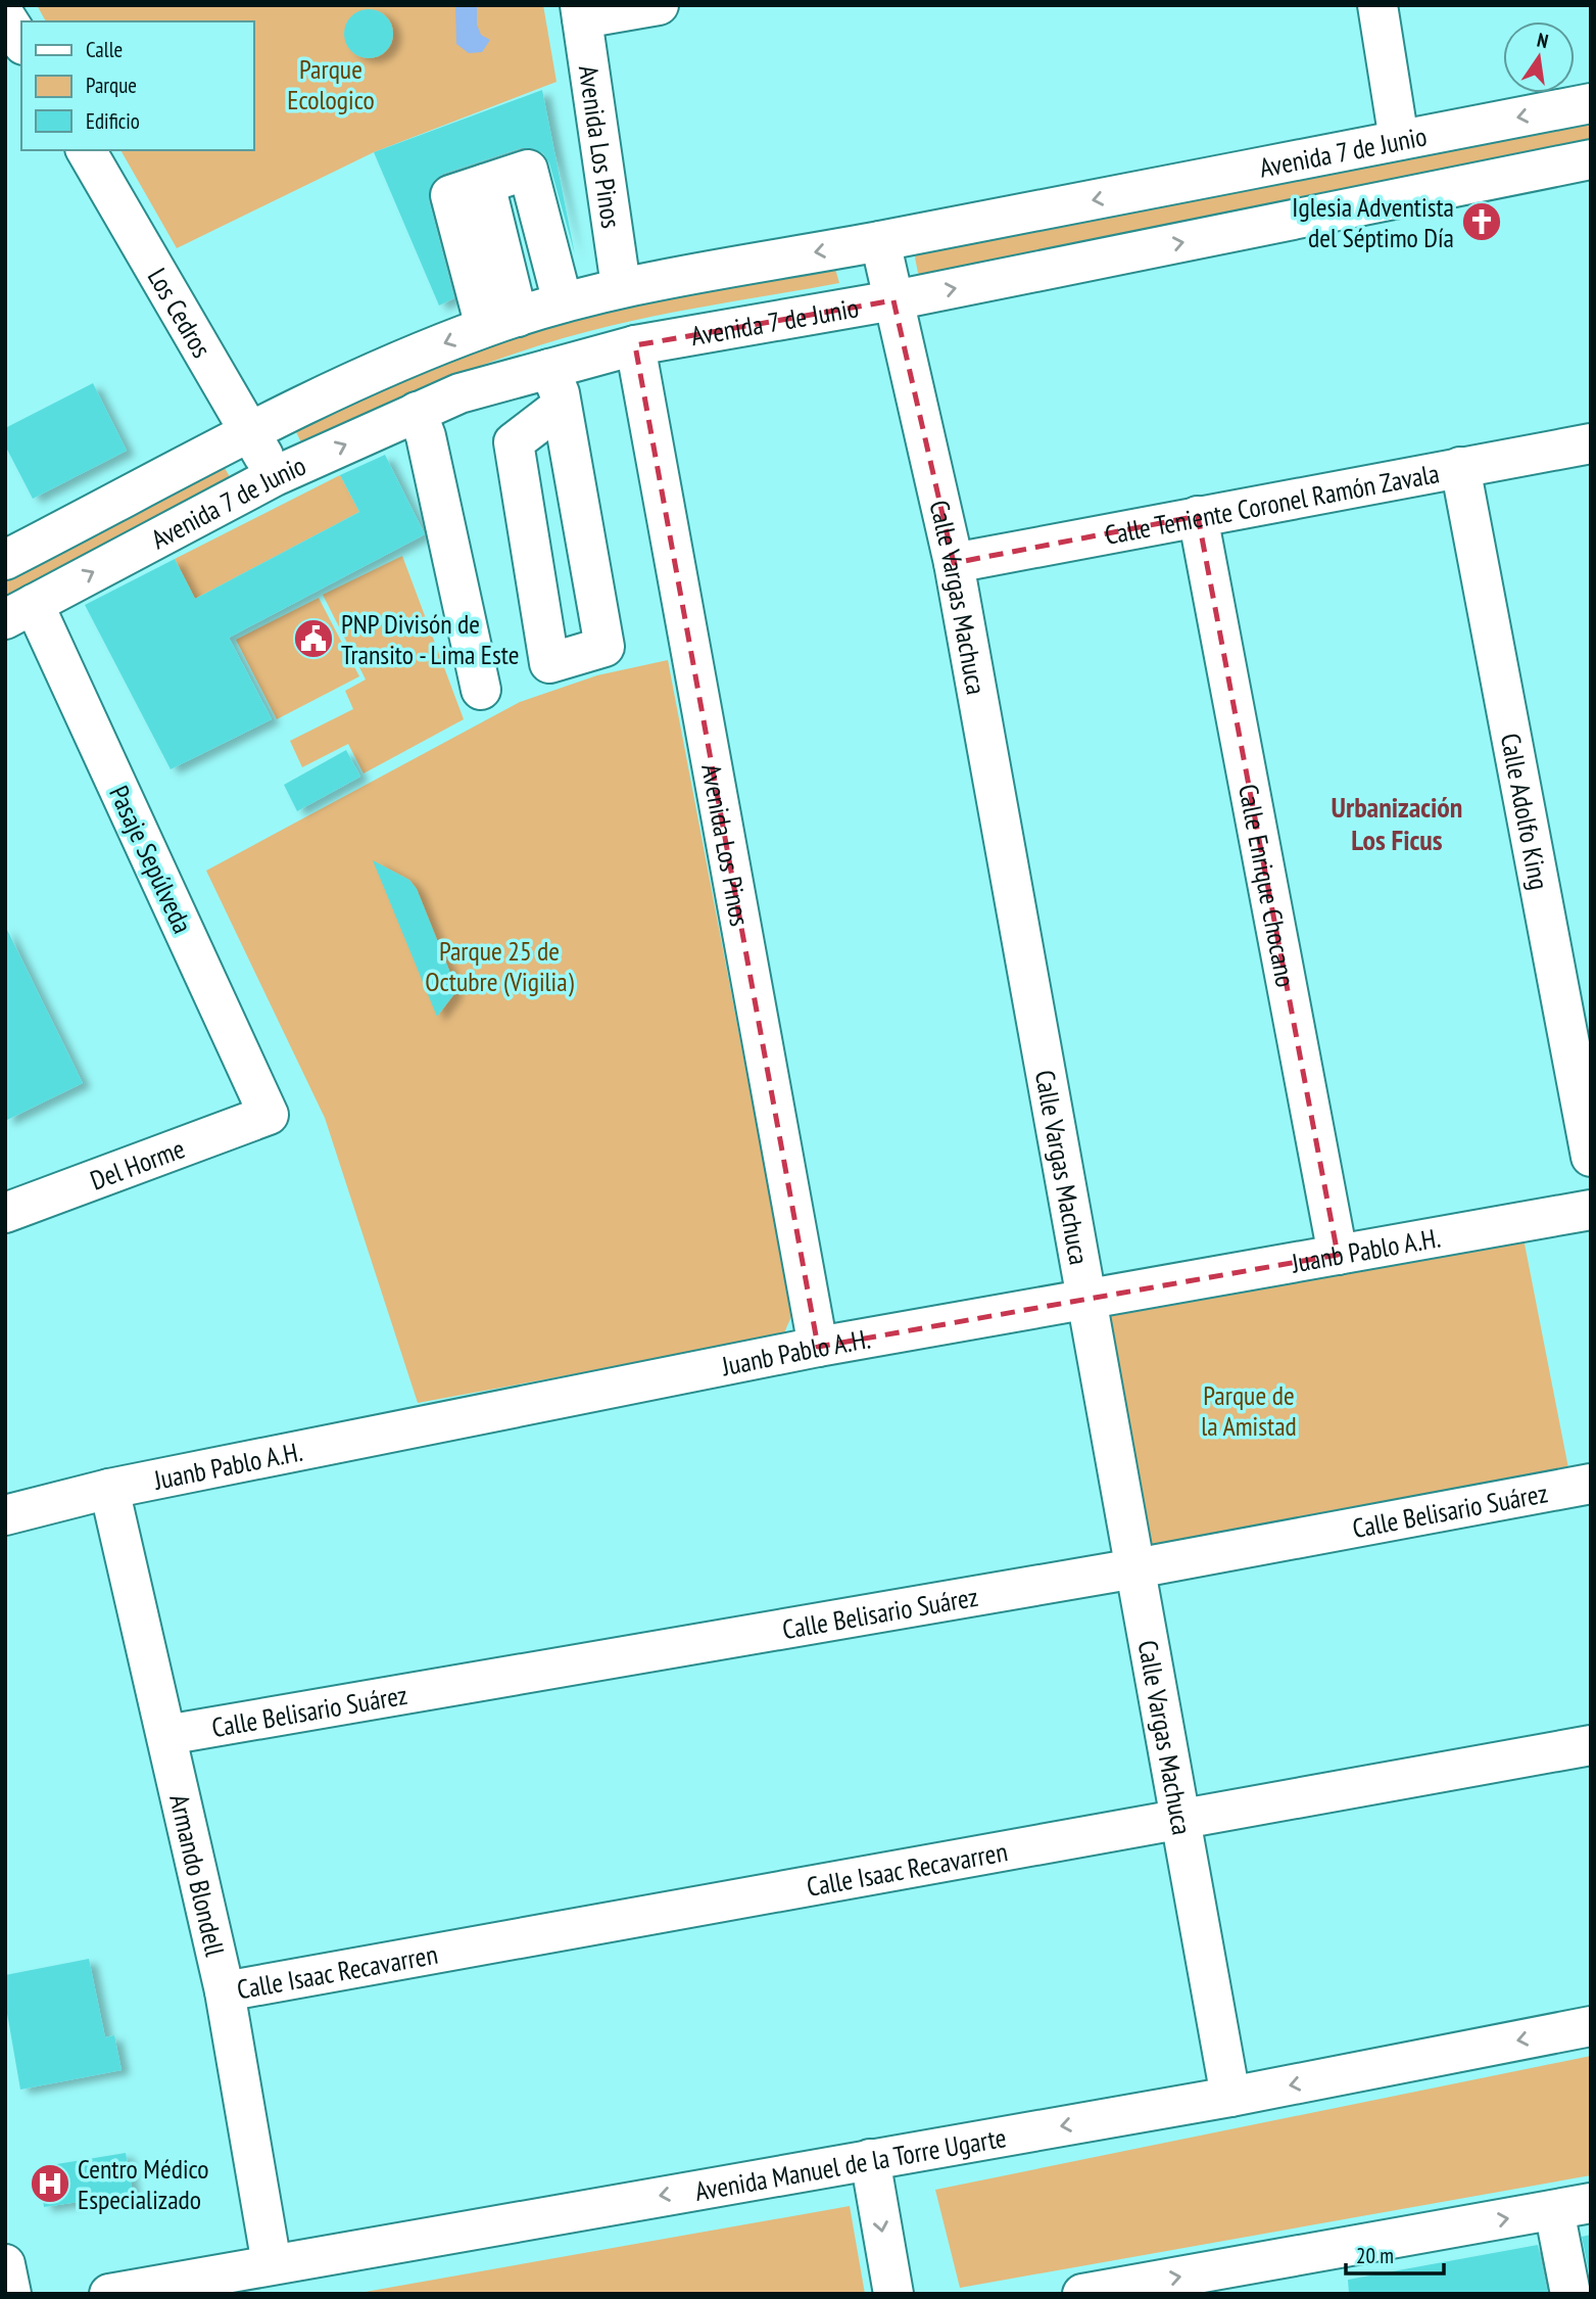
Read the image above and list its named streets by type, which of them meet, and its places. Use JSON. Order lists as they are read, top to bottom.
{
  "streets": {
    "street": [
      "Avenida Los Pinos",
      "Avenida 7 de Junio",
      "Los Cedros",
      "Calle Teniente Coronel Ramón Zavala",
      "Calle Vargas Machuca",
      "Calle Adolfo King",
      "Pasaje Sepúlveda",
      "Calle Enrique Chocano",
      "Del Horme",
      "Juanb Pablo A.H.",
      "Calle Belisario Suárez",
      "Calle Isaac Recavarren",
      "Armando Blondell",
      "Avenida Manuel de la Torre Ugarte"
    ]
  },
  "crossings": [
    ["Avenida Los Pinos", "Avenida 7 de Junio"],
    ["Avenida Los Pinos", "Juanb Pablo A.H."],
    ["Avenida 7 de Junio", "Los Cedros"],
    ["Avenida 7 de Junio", "Calle Vargas Machuca"],
    ["Avenida 7 de Junio", "Pasaje Sepúlveda"],
    ["Calle Teniente Coronel Ramón Zavala", "Calle Vargas Machuca"],
    ["Calle Teniente Coronel Ramón Zavala", "Calle Adolfo King"],
    ["Calle Teniente Coronel Ramón Zavala", "Calle Enrique Chocano"],
    ["Calle Vargas Machuca", "Juanb Pablo A.H."],
    ["Calle Vargas Machuca", "Calle Belisario Suárez"],
    ["Calle Vargas Machuca", "Calle Isaac Recavarren"],
    ["Calle Vargas Machuca", "Avenida Manuel de la Torre Ugarte"],
    ["Pasaje Sepúlveda", "Del Horme"],
    ["Calle Enrique Chocano", "Juanb Pablo A.H."],
    ["Juanb Pablo A.H.", "Armando Blondell"],
    ["Calle Belisario Suárez", "Armando Blondell"],
    ["Calle Isaac Recavarren", "Armando Blondell"],
    ["Armando Blondell", "Avenida Manuel de la Torre Ugarte"]
  ],
  "districts": ["Urbanización Los Ficus"],
  "parks": ["Parque Ecologico", "Parque 25 de Octubre (Vigilia)", "Parque de la Amistad"],
  "places": {
    "church": ["Iglesia Adventista del Séptimo Día"],
    "public building": ["PNP Divisón de Transito - Lima Este"],
    "hospital": ["Centro Médico Especializado"]
  },
  "legend": ["Calle", "Parque", "Edificio"],
  "scale_bar": "20 m",
  "north": "top"
}
